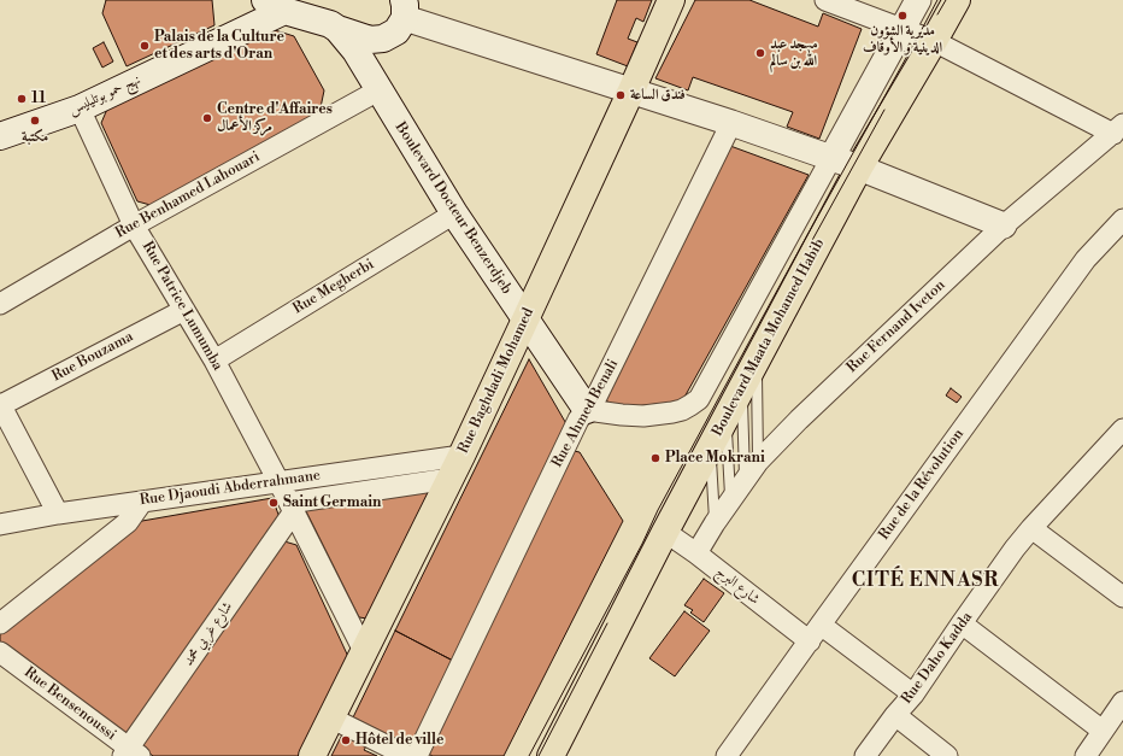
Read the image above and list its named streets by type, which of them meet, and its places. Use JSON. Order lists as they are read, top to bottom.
{
  "streets": {
    "main road": [
      "نهج حمو بوتليليس",
      "Boulevard Docteur Benzerdjeb",
      "Boulevard Maata Mohamed Habib",
      "Rue Baghdadi Mohamed"
    ],
    "street": [
      "Rue Benhamed Lahouari",
      "Rue Megherbi",
      "Rue Patrice Lumumba",
      "Rue Fernand Iveton",
      "Rue Bouzama",
      "Rue Ahmed Benali",
      "Rue de la Révolution",
      "Rue Djaoudi Abderrahmane",
      "شارع البرج",
      "شارع غربي محمد",
      "Rue Daho Kadda",
      "Rue Bensenoussi"
    ]
  },
  "crossings": [
    ["نهج حمو بوتليليس", "Rue Patrice Lumumba"],
    ["Rue Benhamed Lahouari", "Boulevard Docteur Benzerdjeb"],
    ["Rue Benhamed Lahouari", "Rue Patrice Lumumba"],
    ["Boulevard Docteur Benzerdjeb", "Rue Megherbi"],
    ["Boulevard Docteur Benzerdjeb", "Rue Baghdadi Mohamed"],
    ["Boulevard Docteur Benzerdjeb", "Rue Ahmed Benali"],
    ["Rue Megherbi", "Rue Patrice Lumumba"],
    ["Rue Patrice Lumumba", "Rue Bouzama"],
    ["Rue Patrice Lumumba", "Rue Baghdadi Mohamed"],
    ["Rue Patrice Lumumba", "Rue Djaoudi Abderrahmane"],
    ["Rue Patrice Lumumba", "شارع غربي محمد"],
    ["Rue Fernand Iveton", "شارع البرج"],
    ["Boulevard Maata Mohamed Habib", "شارع البرج"],
    ["Rue Baghdadi Mohamed", "Rue Djaoudi Abderrahmane"],
    ["Rue de la Révolution", "شارع البرج"],
    ["شارع غربي محمد", "Rue Bensenoussi"]
  ],
  "districts": ["CITÉ ENNASR"],
  "places": [
    "مديرية الشؤون الدينية و الأوقاف",
    "Palais de la Culture et des arts d'Oran",
    "مسجد عبد الله بن سالم",
    "فندق الساعة",
    "11",
    "Centre d'Affaires مركز الأعمال",
    "مكتبة",
    "Place Mokrani",
    "Saint Germain",
    "Hôtel de ville"
  ]
}
